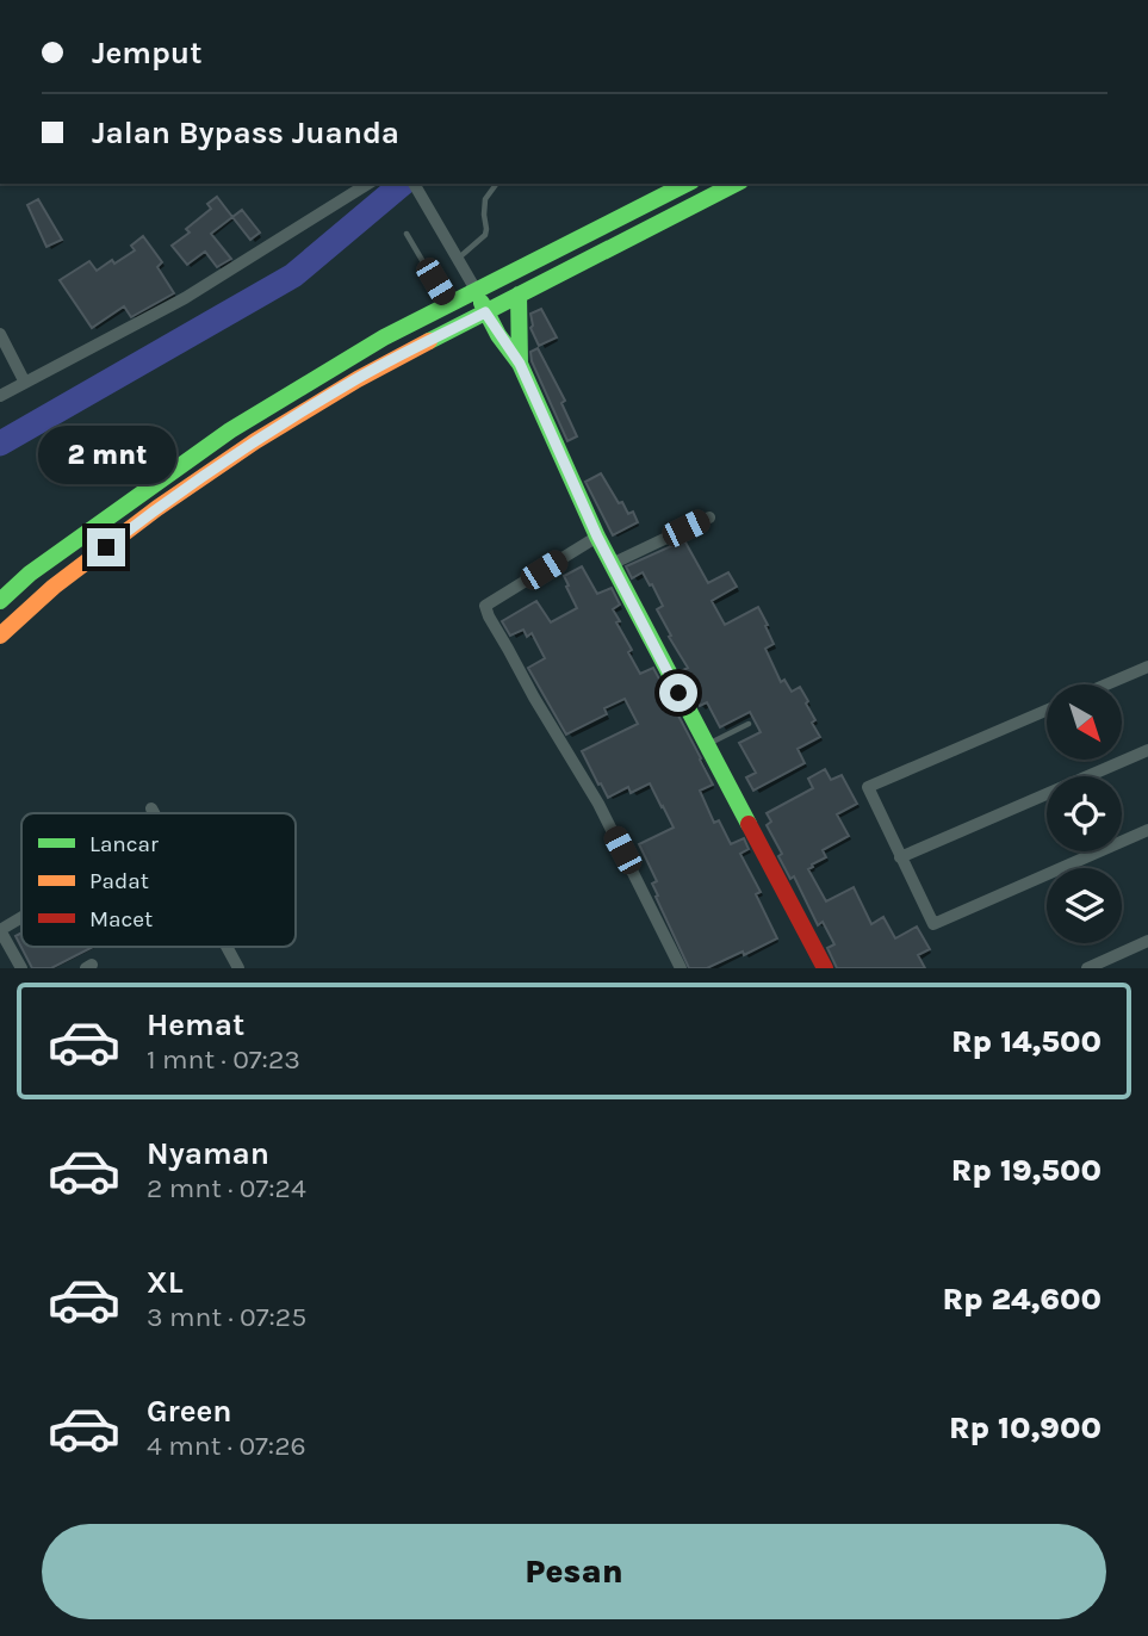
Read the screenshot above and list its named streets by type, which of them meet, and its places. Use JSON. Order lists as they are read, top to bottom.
{
  "legend": ["Lancar", "Padat", "Macet"],
  "north": "bottom right",
  "page": {
    "banner": ["Jemput", "Jalan Bypass Juanda"],
    "bubble": "2 mnt",
    "list": [
      {
        "name": "Hemat",
        "note": "1 mnt · 07:23",
        "value": "Rp 14,500"
      },
      {
        "name": "Nyaman",
        "note": "2 mnt · 07:24",
        "value": "Rp 19,500"
      },
      {
        "name": "XL",
        "note": "3 mnt · 07:25",
        "value": "Rp 24,600"
      },
      {
        "name": "Green",
        "note": "4 mnt · 07:26",
        "value": "Rp 10,900"
      }
    ],
    "buttons": "Pesan"
  }
}
